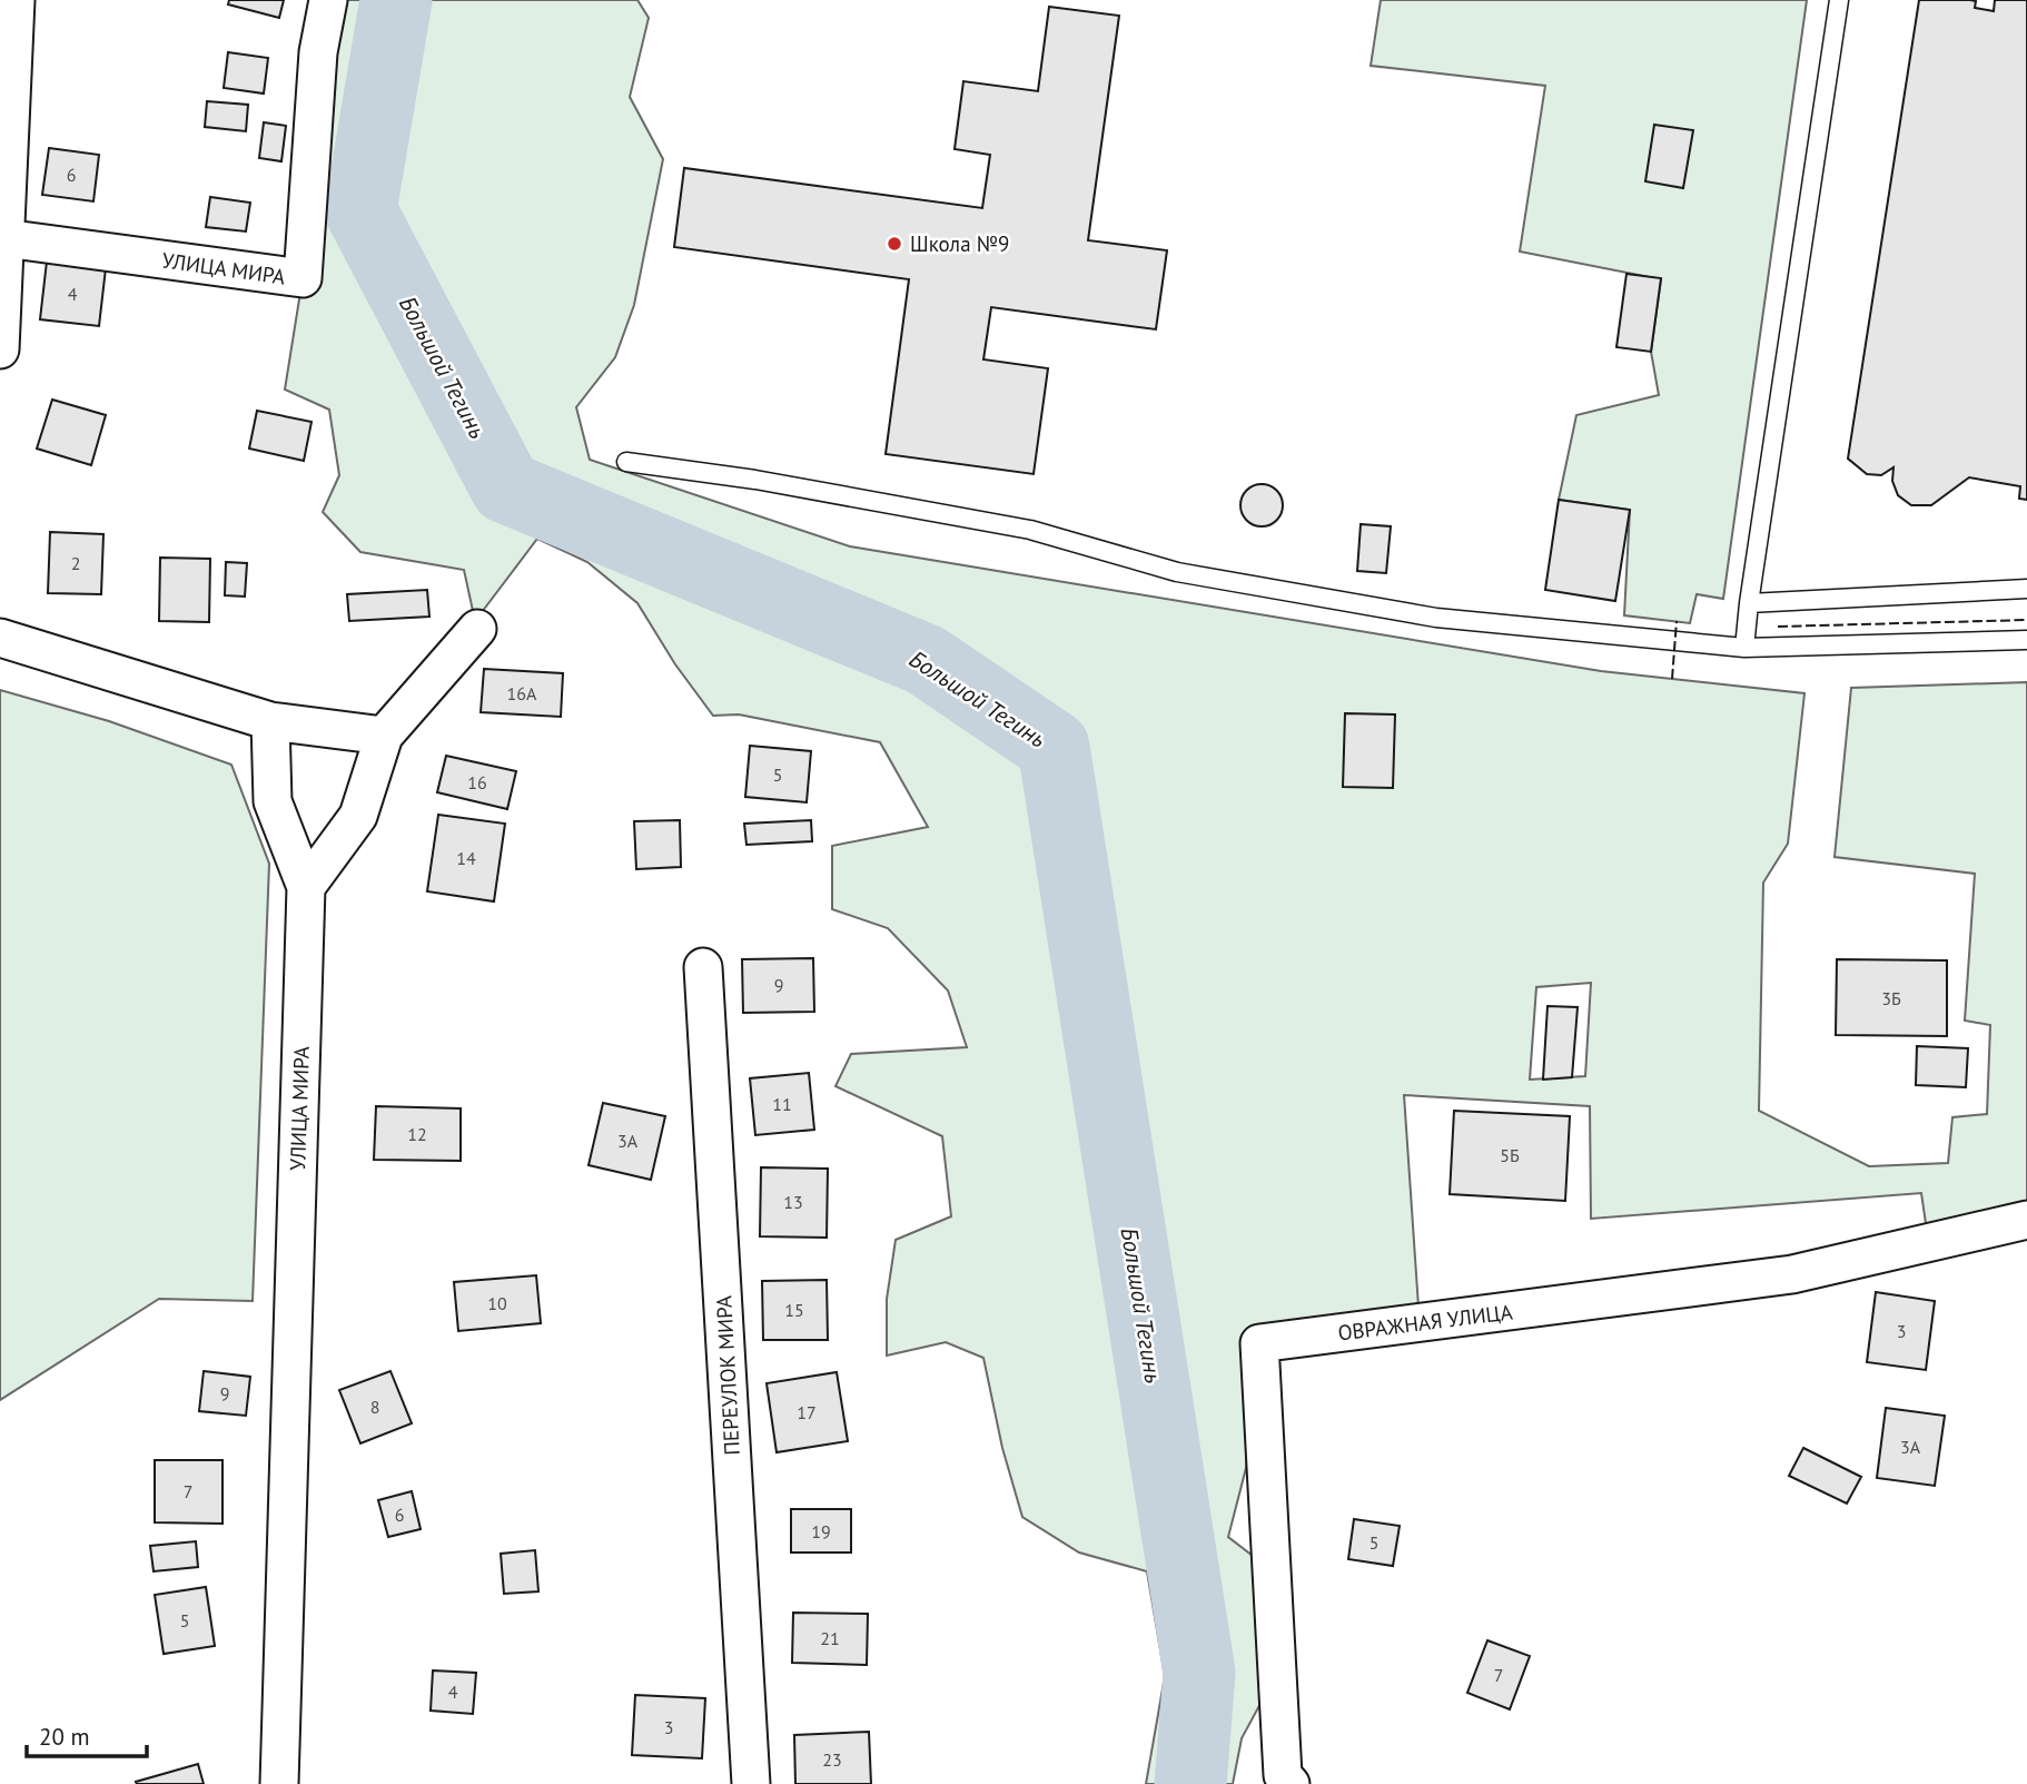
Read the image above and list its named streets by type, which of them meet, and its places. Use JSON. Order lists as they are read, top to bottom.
{
  "streets": {
    "street": ["УЛИЦА МИРА", "ОВРАЖНАЯ УЛИЦА", "ПЕРЕУЛОК МИРА"]
  },
  "water": ["Большой Тегинь"],
  "places": ["Школа №9"],
  "house_numbers": [
    "6",
    "4",
    "2",
    "16А",
    "5",
    "16",
    "14",
    "9",
    "3Б",
    "11",
    "12",
    "3А",
    "5Б",
    "13",
    "10",
    "15",
    "3",
    "9",
    "8",
    "17",
    "3А",
    "7",
    "6",
    "19",
    "5",
    "5",
    "21",
    "7",
    "4",
    "3",
    "23"
  ],
  "scale_bar": "20 m"
}
